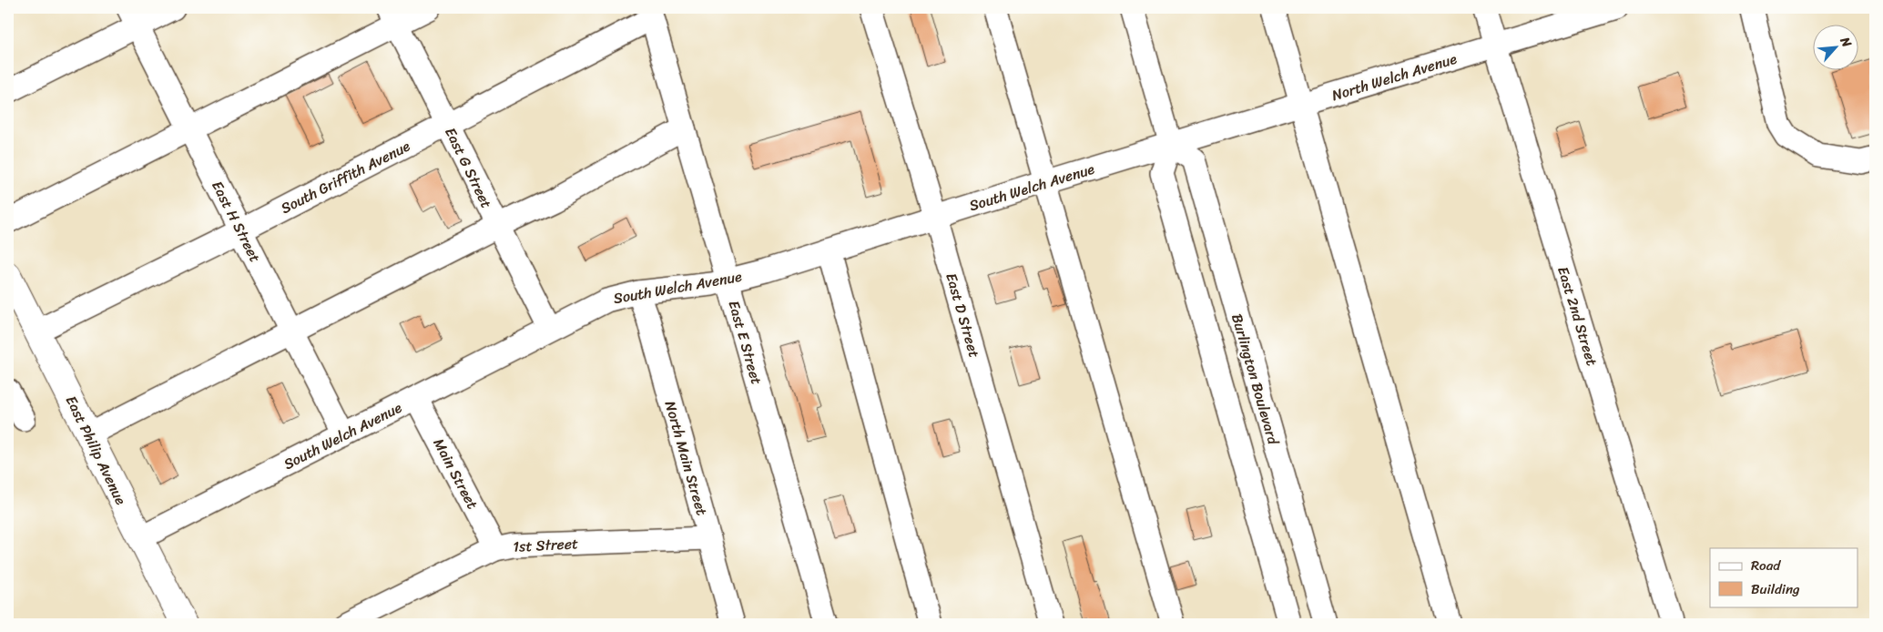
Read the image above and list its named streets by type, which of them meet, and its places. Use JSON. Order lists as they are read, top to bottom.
{
  "streets": {
    "main road": ["East Philip Avenue"],
    "street": [
      "North Welch Avenue",
      "East G Street",
      "South Griffith Avenue",
      "South Welch Avenue",
      "East H Street",
      "East D Street",
      "East 2nd Street",
      "East E Street",
      "Burlington Boulevard",
      "North Main Street",
      "Main Street",
      "1st Street"
    ]
  },
  "crossings": [
    ["North Welch Avenue", "South Welch Avenue"],
    ["North Welch Avenue", "East 2nd Street"],
    ["North Welch Avenue", "Burlington Boulevard"],
    ["East G Street", "South Griffith Avenue"],
    ["East G Street", "South Welch Avenue"],
    ["South Griffith Avenue", "East H Street"],
    ["South Griffith Avenue", "East E Street"],
    ["South Griffith Avenue", "East Philip Avenue"],
    ["South Welch Avenue", "East H Street"],
    ["South Welch Avenue", "East D Street"],
    ["South Welch Avenue", "East E Street"],
    ["South Welch Avenue", "Burlington Boulevard"],
    ["South Welch Avenue", "East Philip Avenue"],
    ["South Welch Avenue", "North Main Street"],
    ["South Welch Avenue", "Main Street"],
    ["North Main Street", "1st Street"],
    ["Main Street", "1st Street"]
  ],
  "legend": ["Road", "Building"],
  "north": "top right"
}
